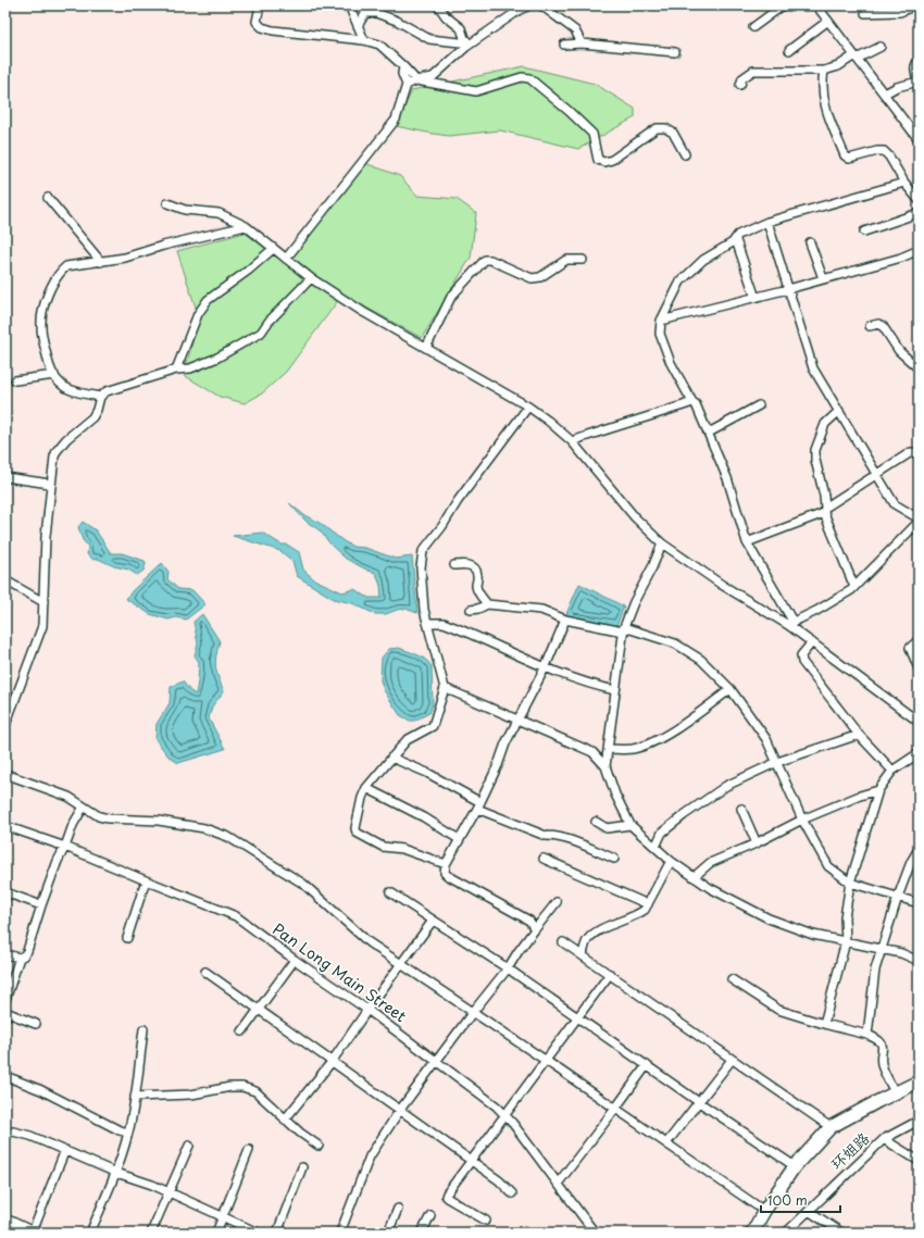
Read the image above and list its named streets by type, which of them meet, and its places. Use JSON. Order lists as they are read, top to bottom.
{
  "streets": {
    "street": ["Pan Long Main Street", "环姐路"]
  },
  "scale_bar": "100 m"
}
